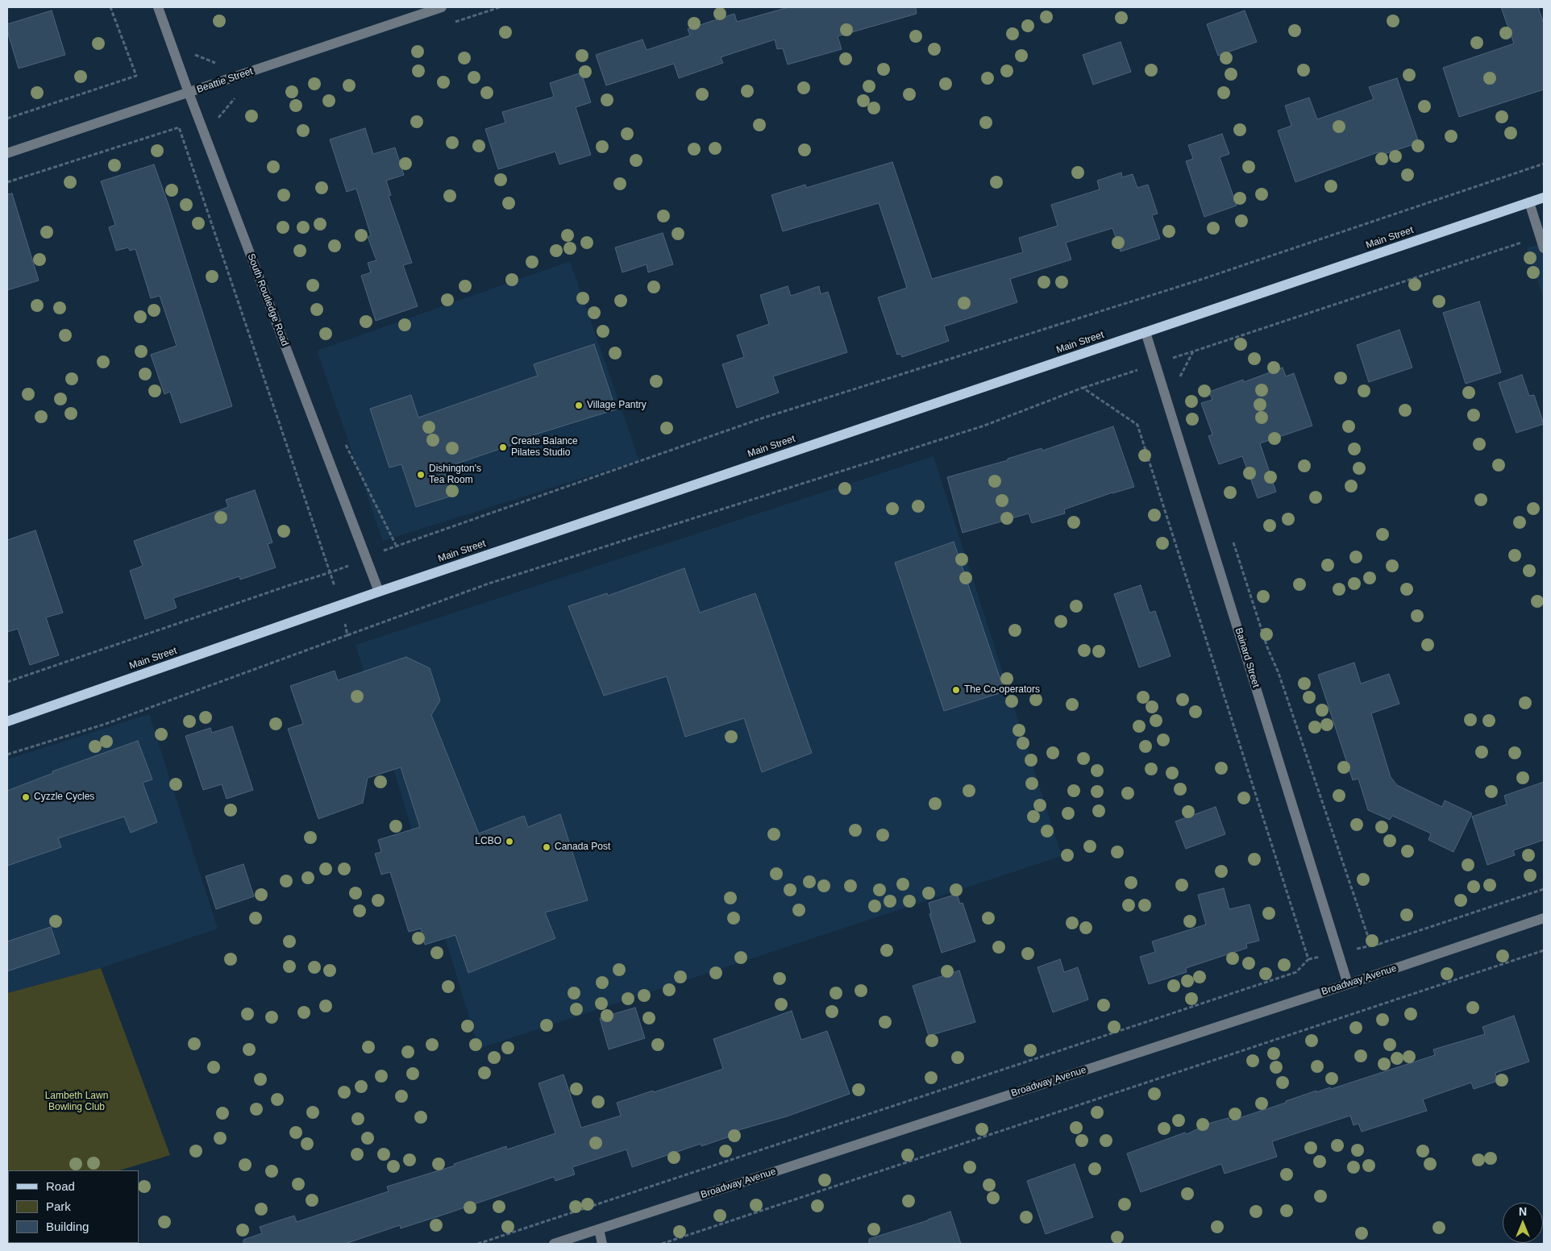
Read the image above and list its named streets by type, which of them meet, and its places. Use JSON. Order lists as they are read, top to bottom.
{
  "streets": {
    "main road": ["Main Street"],
    "street": [
      "Beattie Street",
      "South Routledge Road",
      "Bainard Street",
      "Broadway Avenue"
    ]
  },
  "crossings": [
    ["Beattie Street", "South Routledge Road"],
    ["Main Street", "South Routledge Road"],
    ["Main Street", "Bainard Street"],
    ["Bainard Street", "Broadway Avenue"]
  ],
  "parks": ["Lambeth Lawn Bowling Club"],
  "places": [
    "Village Pantry",
    "Create Balance Pilates Studio",
    "Dishington's Tea Room",
    "The Co-operators",
    "Cyzzle Cycles",
    "LCBO",
    "Canada Post"
  ],
  "legend": ["Road", "Park", "Building"],
  "north": "top"
}
